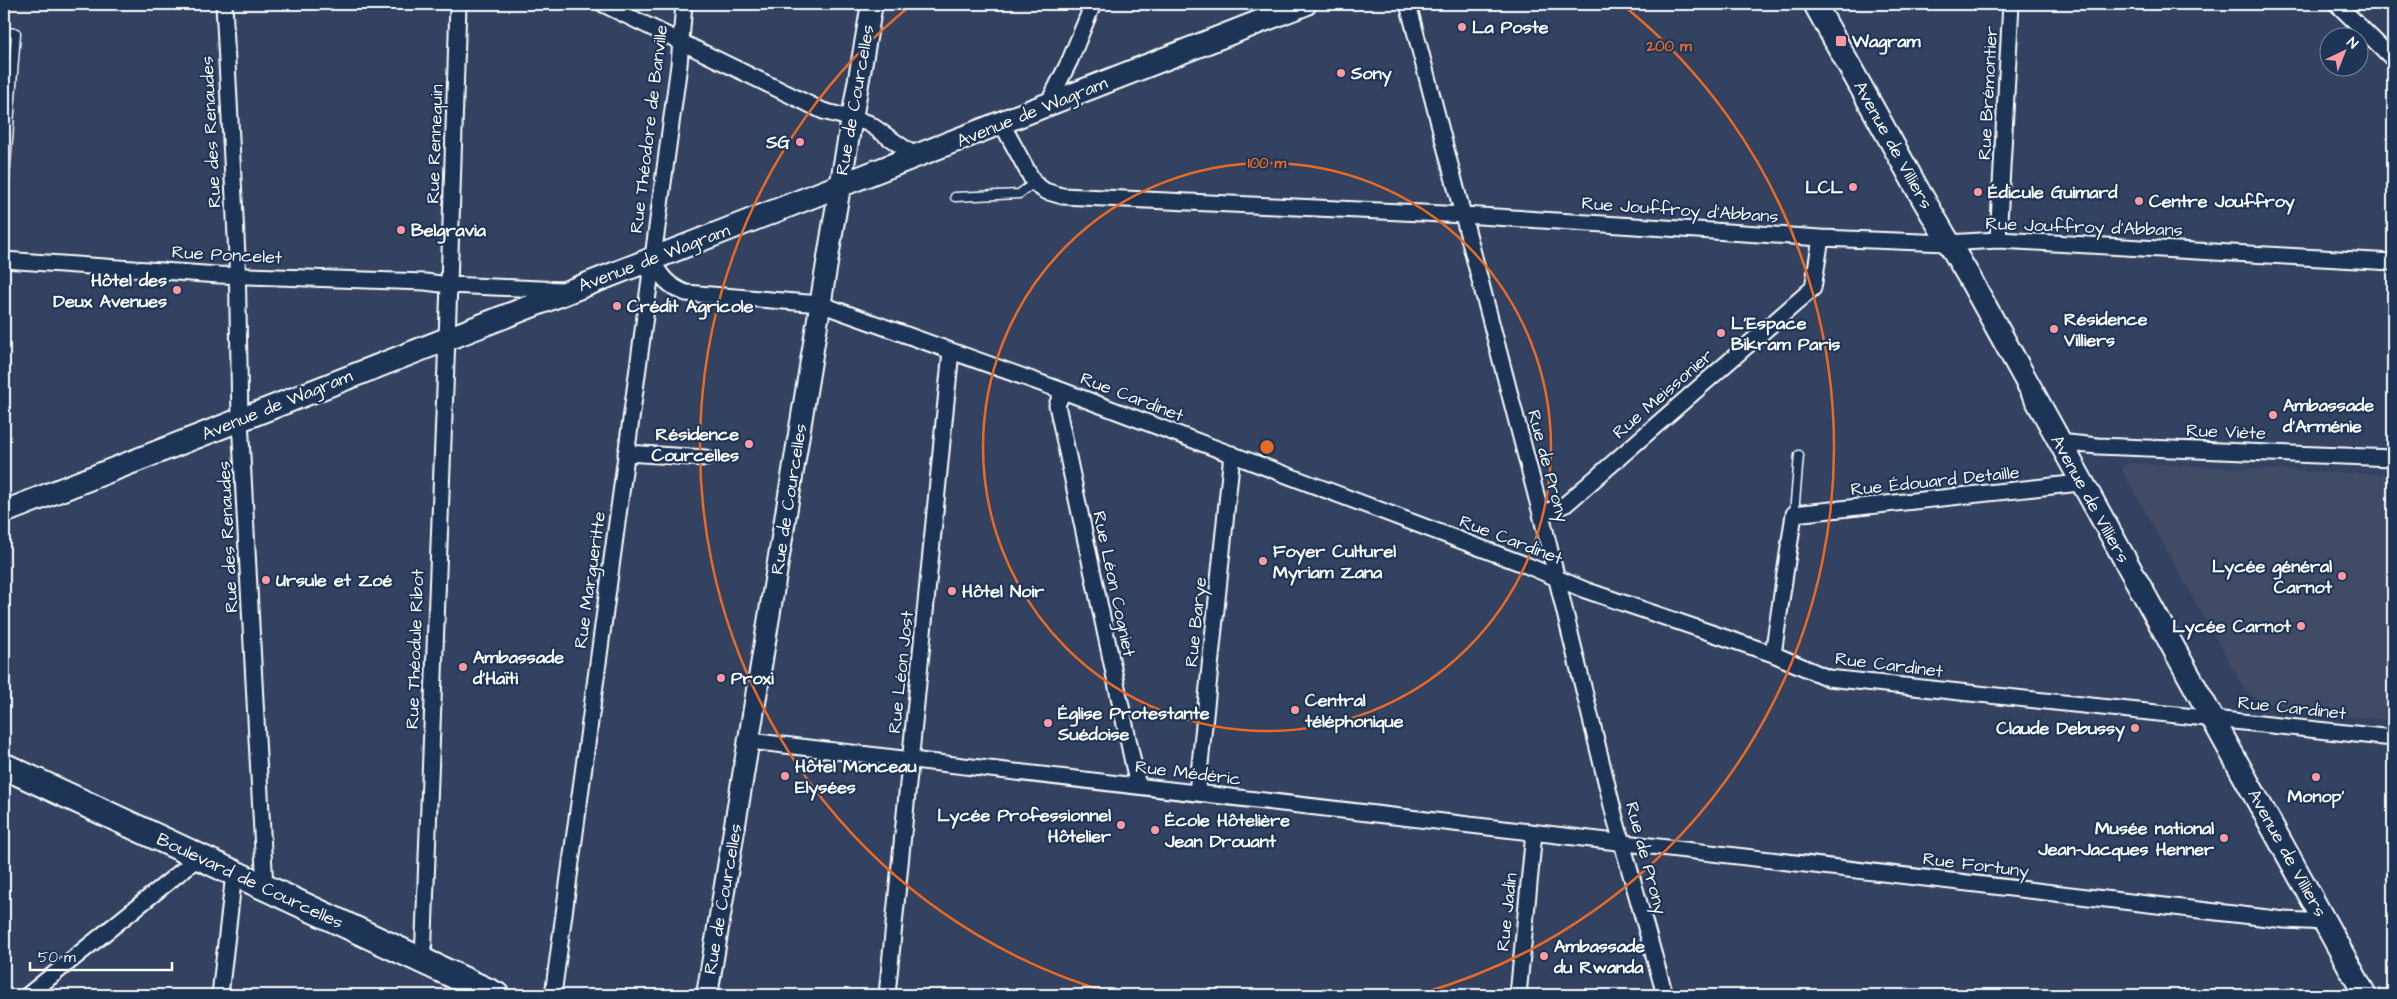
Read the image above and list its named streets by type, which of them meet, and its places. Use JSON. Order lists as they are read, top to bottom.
{
  "streets": {
    "main road": ["Avenue de Wagram", "Avenue de Villiers", "Boulevard de Courcelles"],
    "street": [
      "Rue Brémontier",
      "Rue de Courcelles",
      "Rue Théodore de Banville",
      "Rue des Renaudes",
      "Rue Rennequin",
      "Rue Jouffroy d'Abbans",
      "Rue Poncelet",
      "Rue Meissonier",
      "Rue Cardinet",
      "Rue Viète",
      "Rue de Prony",
      "Rue Édouard Detaille",
      "Rue Margueritte",
      "Rue Léon Cogniet",
      "Rue Barye",
      "Rue Théodule Ribot",
      "Rue Léon Jost",
      "Rue Médéric",
      "Rue Fortuny",
      "Rue Jadin"
    ]
  },
  "crossings": [
    ["Rue Brémontier", "Rue Jouffroy d'Abbans"],
    ["Rue de Courcelles", "Avenue de Wagram"],
    ["Rue de Courcelles", "Rue Cardinet"],
    ["Rue de Courcelles", "Rue Médéric"],
    ["Avenue de Wagram", "Rue Théodore de Banville"],
    ["Avenue de Wagram", "Rue des Renaudes"],
    ["Avenue de Wagram", "Rue Rennequin"],
    ["Avenue de Wagram", "Rue Poncelet"],
    ["Avenue de Wagram", "Rue Cardinet"],
    ["Avenue de Wagram", "Rue Margueritte"],
    ["Avenue de Wagram", "Rue Théodule Ribot"],
    ["Rue Théodore de Banville", "Rue Cardinet"],
    ["Rue Théodore de Banville", "Rue Margueritte"],
    ["Rue des Renaudes", "Rue Poncelet"],
    ["Rue des Renaudes", "Boulevard de Courcelles"],
    ["Rue Rennequin", "Rue Poncelet"],
    ["Rue Rennequin", "Rue Théodule Ribot"],
    ["Avenue de Villiers", "Rue Jouffroy d'Abbans"],
    ["Avenue de Villiers", "Rue Cardinet"],
    ["Avenue de Villiers", "Rue Viète"],
    ["Avenue de Villiers", "Rue Édouard Detaille"],
    ["Avenue de Villiers", "Rue Fortuny"],
    ["Rue Jouffroy d'Abbans", "Rue Meissonier"],
    ["Rue Jouffroy d'Abbans", "Rue de Prony"],
    ["Rue Meissonier", "Rue de Prony"],
    ["Rue Cardinet", "Rue de Prony"],
    ["Rue Cardinet", "Rue Margueritte"],
    ["Rue Cardinet", "Rue Léon Cogniet"],
    ["Rue Cardinet", "Rue Barye"],
    ["Rue Cardinet", "Rue Léon Jost"],
    ["Rue de Prony", "Rue Médéric"],
    ["Rue de Prony", "Rue Fortuny"],
    ["Rue Léon Cogniet", "Rue Médéric"],
    ["Rue Barye", "Rue Médéric"],
    ["Rue Théodule Ribot", "Boulevard de Courcelles"],
    ["Rue Léon Jost", "Rue Médéric"],
    ["Rue Médéric", "Rue Fortuny"],
    ["Rue Médéric", "Rue Jadin"]
  ],
  "places": {
    "other": [
      "La Poste",
      "Sony",
      "SG",
      "LCL",
      "Édicule Guimard",
      "Centre Jouffroy",
      "Belgravia",
      "Hôtel des Deux Avenues",
      "Crédit Agricole",
      "Résidence Villiers",
      "L'Espace Bikram Paris",
      "Ambassade d'Arménie",
      "Résidence Courcelles",
      "Foyer Culturel Myriam Zana",
      "Lycée général Carnot",
      "Ursule et Zoé",
      "Hôtel Noir",
      "Lycée Carnot",
      "Ambassade d'Haïti",
      "Proxi",
      "Central téléphonique",
      "Église Protestante Suédoise",
      "Claude Debussy",
      "Hôtel Monceau Elysées",
      "Monop'",
      "Lycée Professionnel Hôtelier",
      "École Hôtelière Jean Drouant",
      "Musée national Jean-Jacques Henner",
      "Ambassade du Rwanda"
    ],
    "transit": ["Wagram"]
  },
  "scale_bar": "50 m",
  "north": "top right",
  "rings": ["200 m", "100 m"]
}
